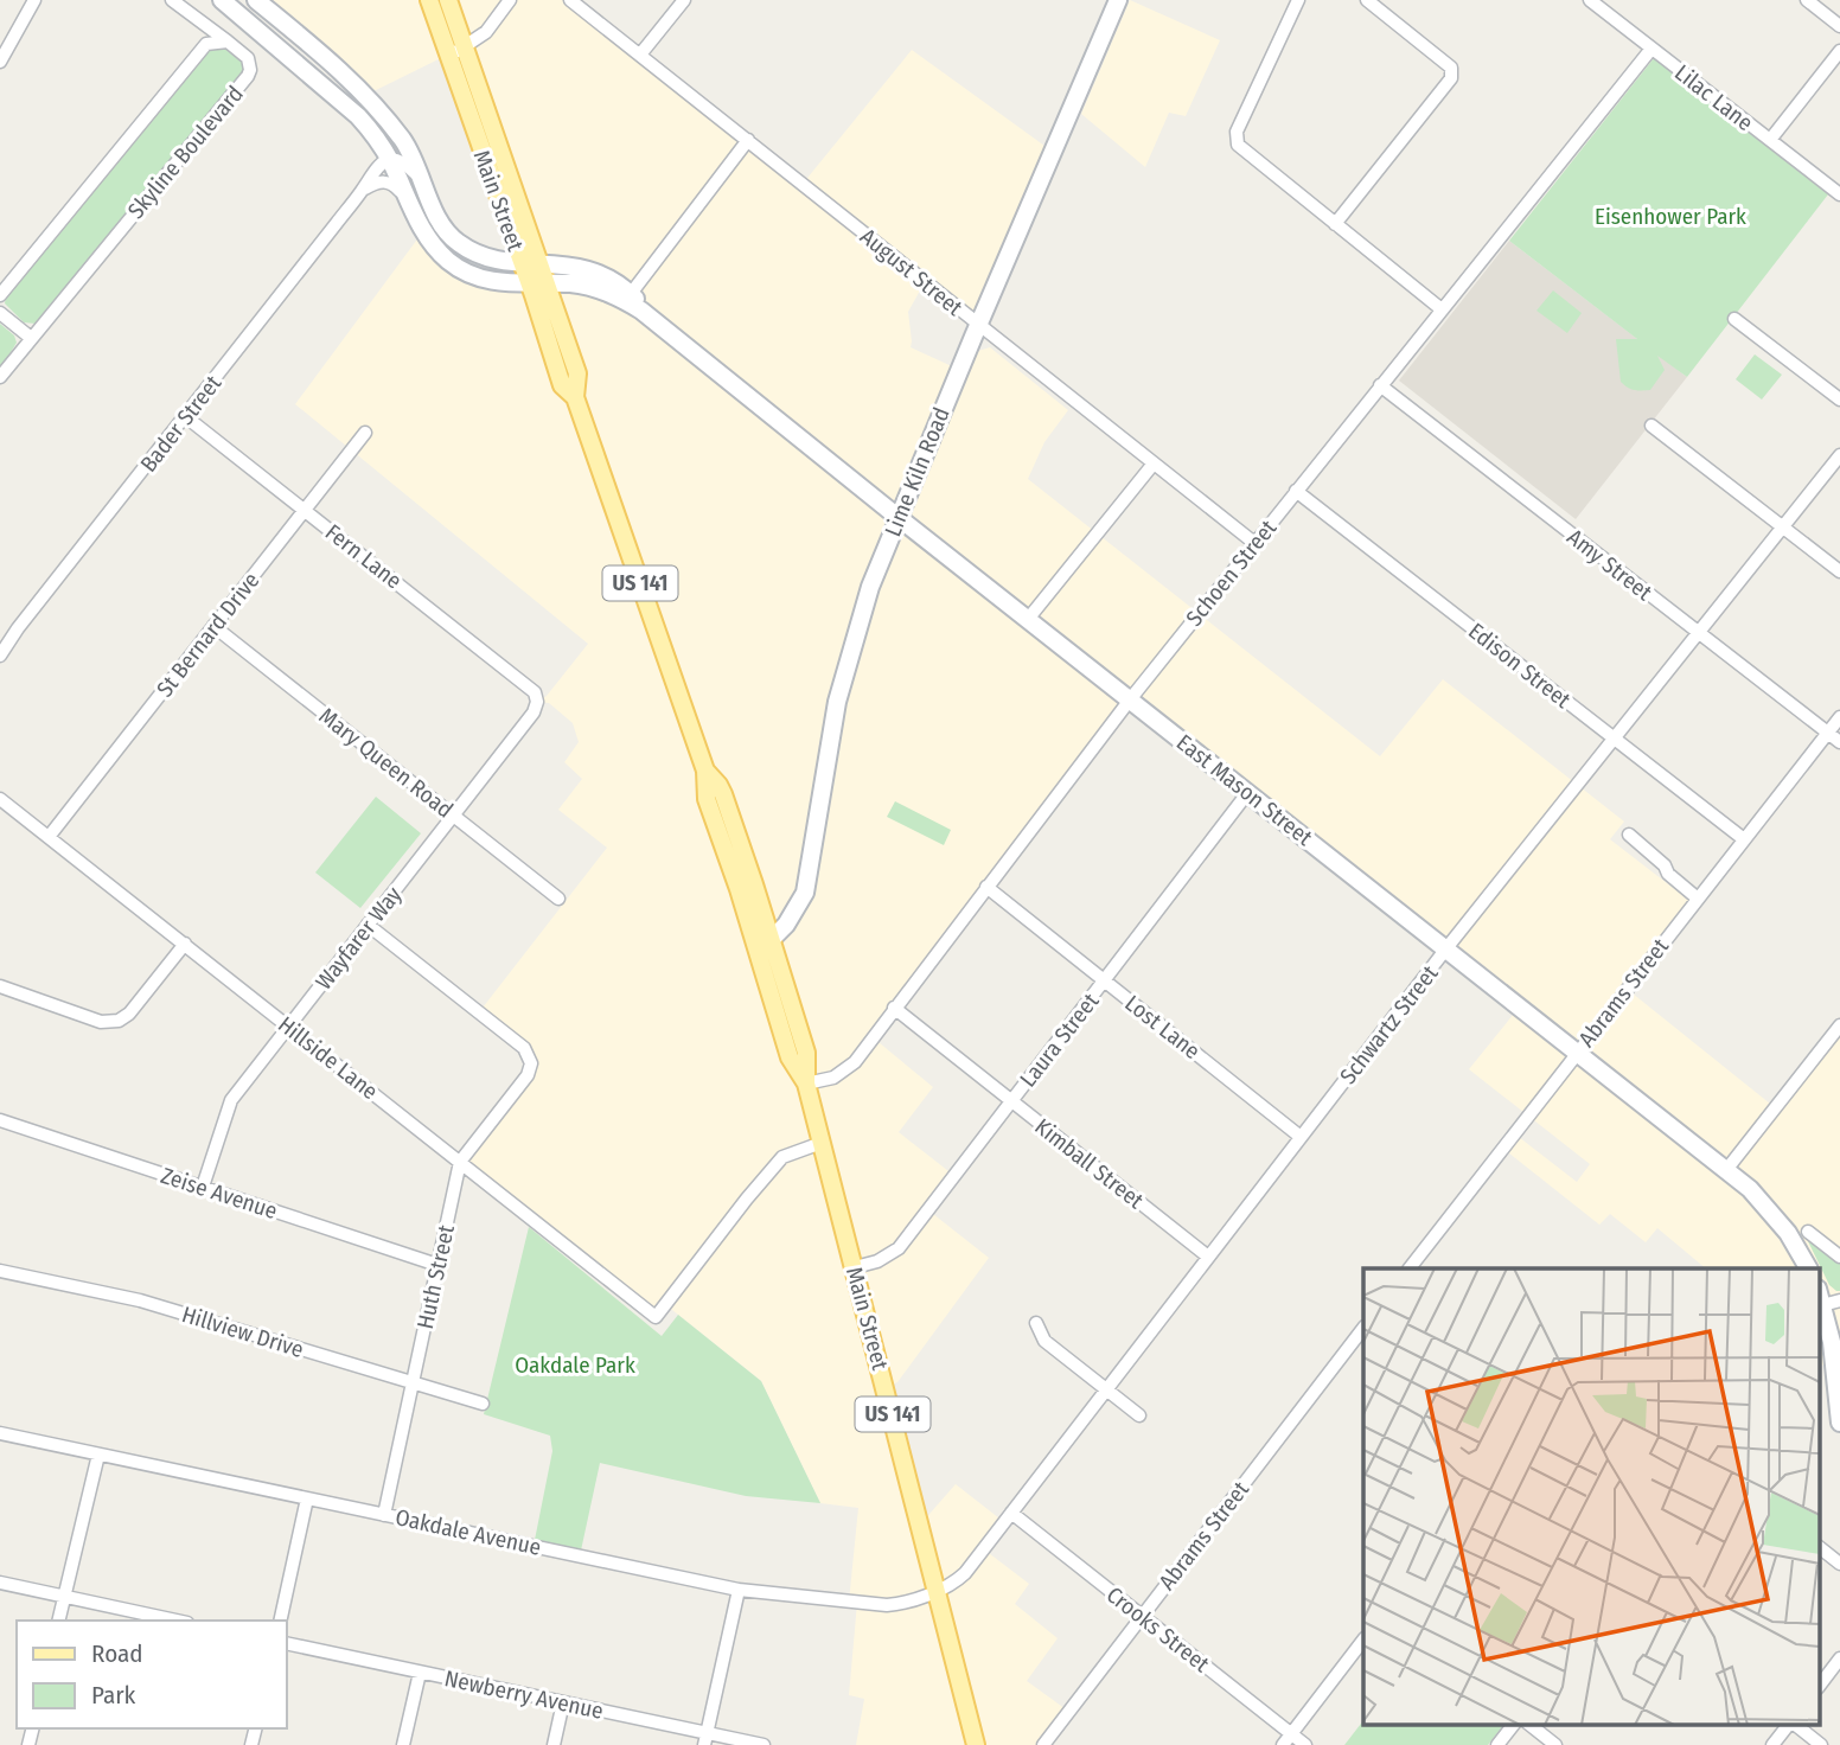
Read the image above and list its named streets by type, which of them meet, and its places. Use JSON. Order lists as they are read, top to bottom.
{
  "streets": {
    "main road": [
      "Main Street",
      "Lime Kiln Road",
      "US 141",
      "East Mason Street"
    ],
    "street": [
      "Lilac Lane",
      "Skyline Boulevard",
      "August Street",
      "Bader Street",
      "Fern Lane",
      "Amy Street",
      "Schoen Street",
      "St Bernard Drive",
      "Edison Street",
      "Mary Queen Road",
      "Wayfarer Way",
      "Abrams Street",
      "Schwartz Street",
      "Lost Lane",
      "Laura Street",
      "Hillside Lane",
      "Kimball Street",
      "Zeise Avenue",
      "Huth Street",
      "Hillview Drive",
      "Oakdale Avenue",
      "Crooks Street",
      "Newberry Avenue"
    ]
  },
  "crossings": [
    ["Lilac Lane", "Schoen Street"],
    ["Main Street", "Lime Kiln Road"],
    ["Main Street", "Schoen Street"],
    ["Main Street", "East Mason Street"],
    ["Main Street", "Schwartz Street"],
    ["Main Street", "Laura Street"],
    ["Main Street", "Hillside Lane"],
    ["Main Street", "Oakdale Avenue"],
    ["August Street", "Lime Kiln Road"],
    ["August Street", "Schoen Street"],
    ["Bader Street", "Fern Lane"],
    ["Bader Street", "East Mason Street"],
    ["Lime Kiln Road", "East Mason Street"],
    ["Fern Lane", "St Bernard Drive"],
    ["Fern Lane", "Wayfarer Way"],
    ["Amy Street", "Schoen Street"],
    ["Amy Street", "Abrams Street"],
    ["Amy Street", "Schwartz Street"],
    ["Schoen Street", "Edison Street"],
    ["Schoen Street", "East Mason Street"],
    ["Schoen Street", "Lost Lane"],
    ["Schoen Street", "Kimball Street"],
    ["St Bernard Drive", "Mary Queen Road"],
    ["St Bernard Drive", "Hillside Lane"],
    ["Edison Street", "Abrams Street"],
    ["Edison Street", "Schwartz Street"],
    ["Mary Queen Road", "Wayfarer Way"],
    ["East Mason Street", "Abrams Street"],
    ["East Mason Street", "Schwartz Street"],
    ["East Mason Street", "Laura Street"],
    ["Wayfarer Way", "Hillside Lane"],
    ["Wayfarer Way", "Zeise Avenue"],
    ["Wayfarer Way", "Huth Street"],
    ["Abrams Street", "Crooks Street"],
    ["Schwartz Street", "Lost Lane"],
    ["Schwartz Street", "Kimball Street"],
    ["Schwartz Street", "Oakdale Avenue"],
    ["Schwartz Street", "Crooks Street"],
    ["Lost Lane", "Laura Street"],
    ["Laura Street", "Kimball Street"],
    ["Hillside Lane", "Huth Street"],
    ["Zeise Avenue", "Huth Street"],
    ["Huth Street", "Hillview Drive"],
    ["Huth Street", "Oakdale Avenue"]
  ],
  "parks": ["Eisenhower Park", "Oakdale Park"],
  "legend": ["Road", "Park"]
}
